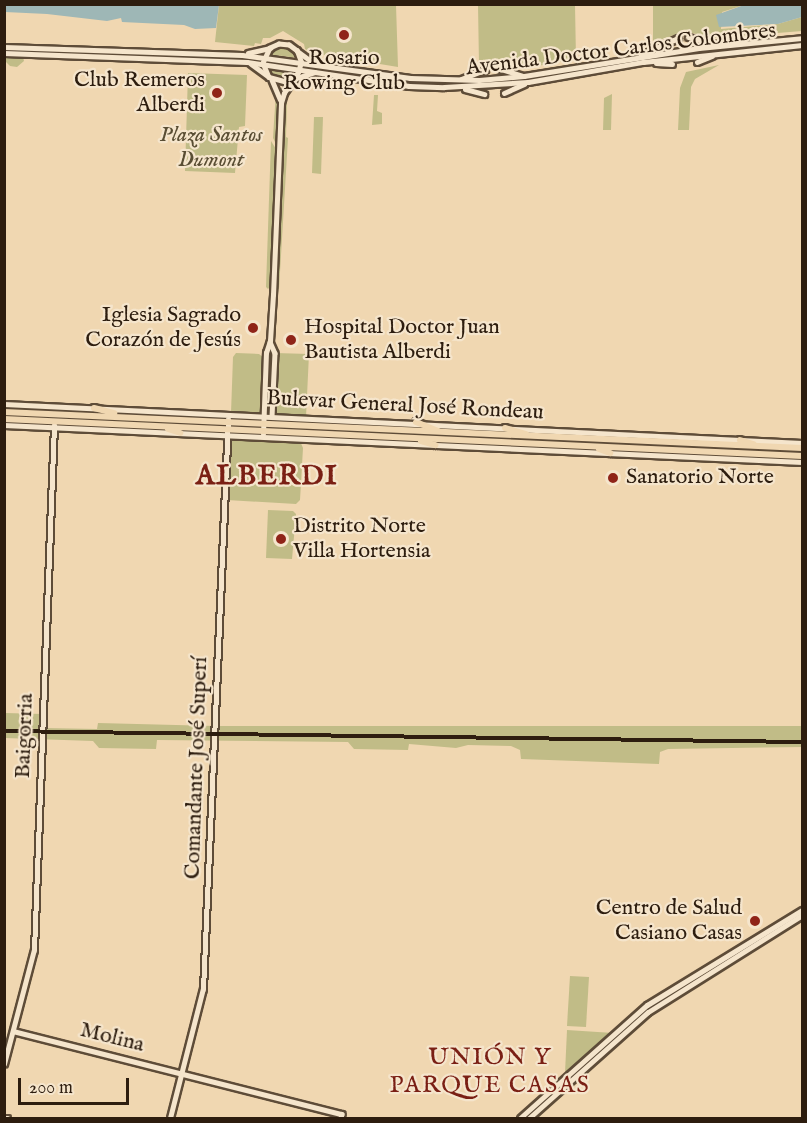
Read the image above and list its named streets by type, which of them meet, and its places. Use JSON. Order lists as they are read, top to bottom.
{
  "streets": {
    "main road": ["Avenida Doctor Carlos Colombres", "Bulevar General José Rondeau"],
    "street": ["Baigorria", "Comandante José Superí", "Molina"]
  },
  "crossings": [
    ["Bulevar General José Rondeau", "Baigorria"],
    ["Bulevar General José Rondeau", "Comandante José Superí"],
    ["Baigorria", "Molina"],
    ["Comandante José Superí", "Molina"]
  ],
  "districts": ["ALBERDI", "UNIÓN Y PARQUE CASAS"],
  "parks": ["Plaza Santos Dumont"],
  "places": [
    "Rosario Rowing Club",
    "Club Remeros Alberdi",
    "Iglesia Sagrado Corazón de Jesús",
    "Hospital Doctor Juan Bautista Alberdi",
    "Sanatorio Norte",
    "Distrito Norte Villa Hortensia",
    "Centro de Salud Casiano Casas"
  ],
  "scale_bar": "200 m"
}
